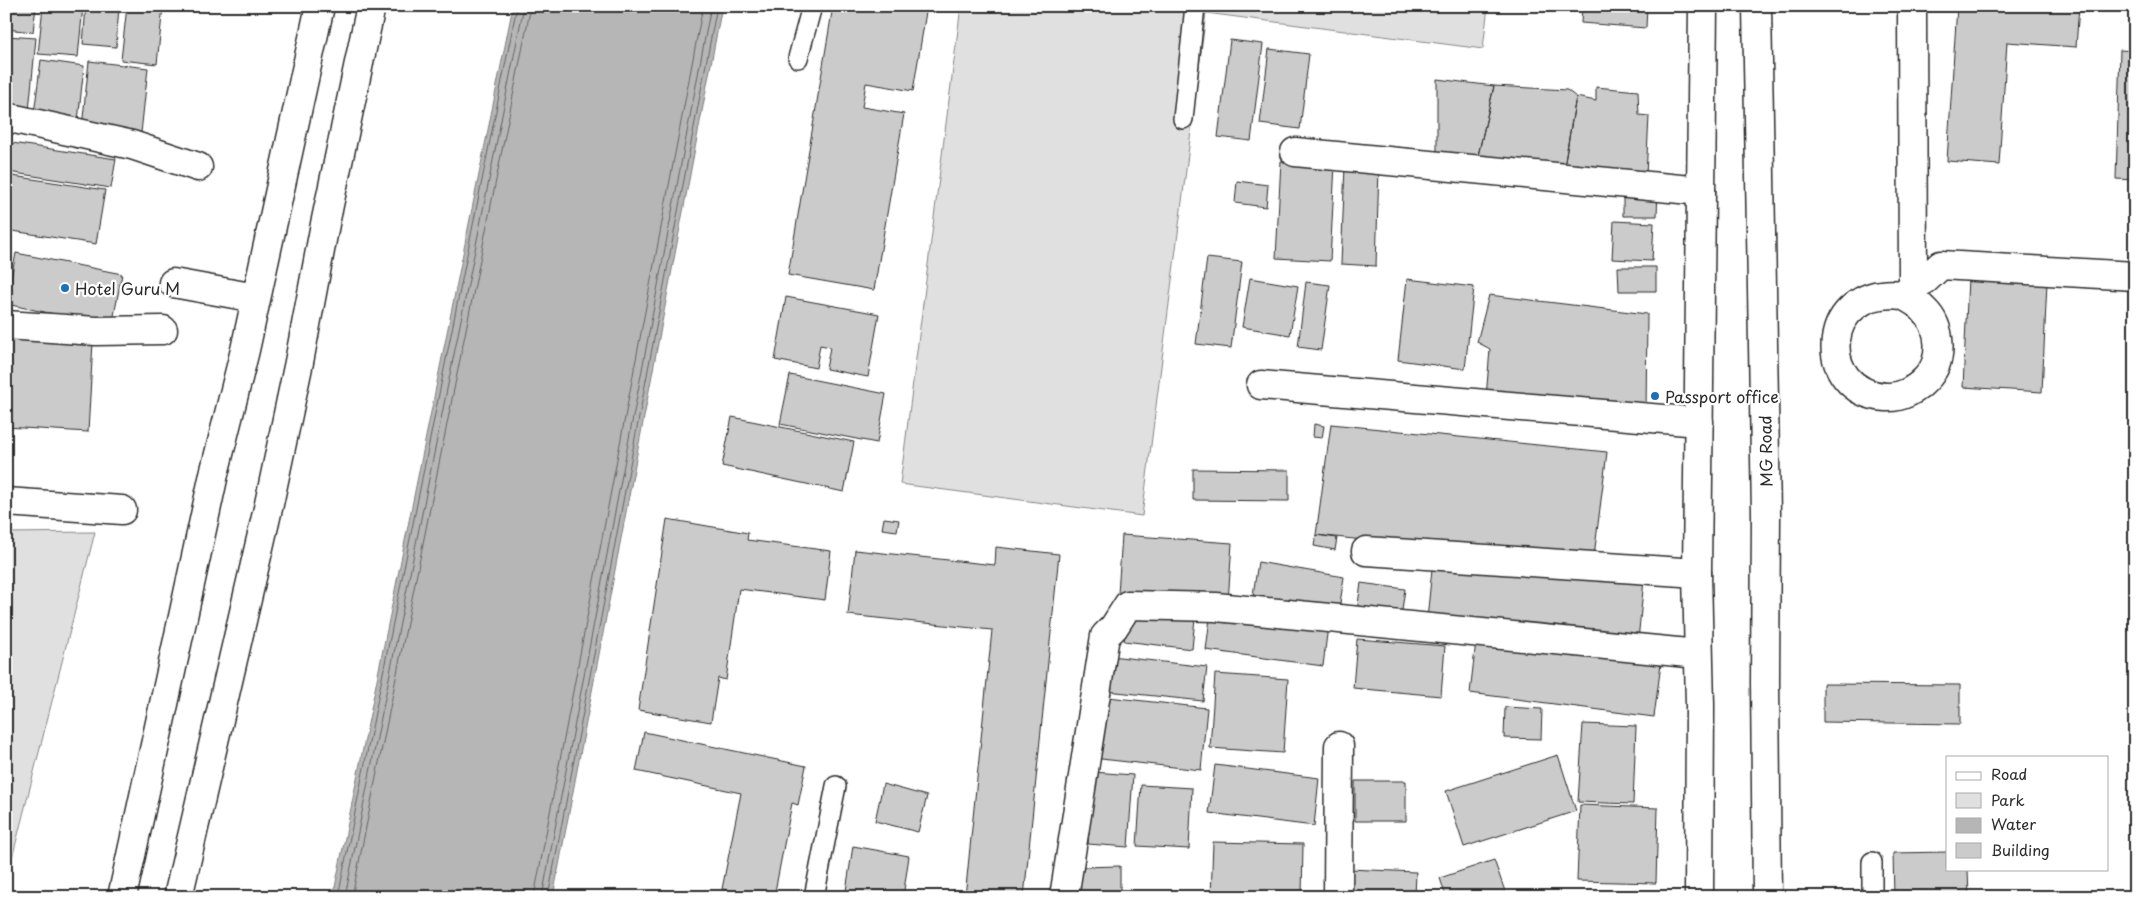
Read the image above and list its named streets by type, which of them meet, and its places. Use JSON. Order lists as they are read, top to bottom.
{
  "streets": {
    "main road": ["MG Road"]
  },
  "places": ["Hotel Guru M", "Passport office"],
  "legend": [
    "Road",
    "Park",
    "Water",
    "Building"
  ]
}
